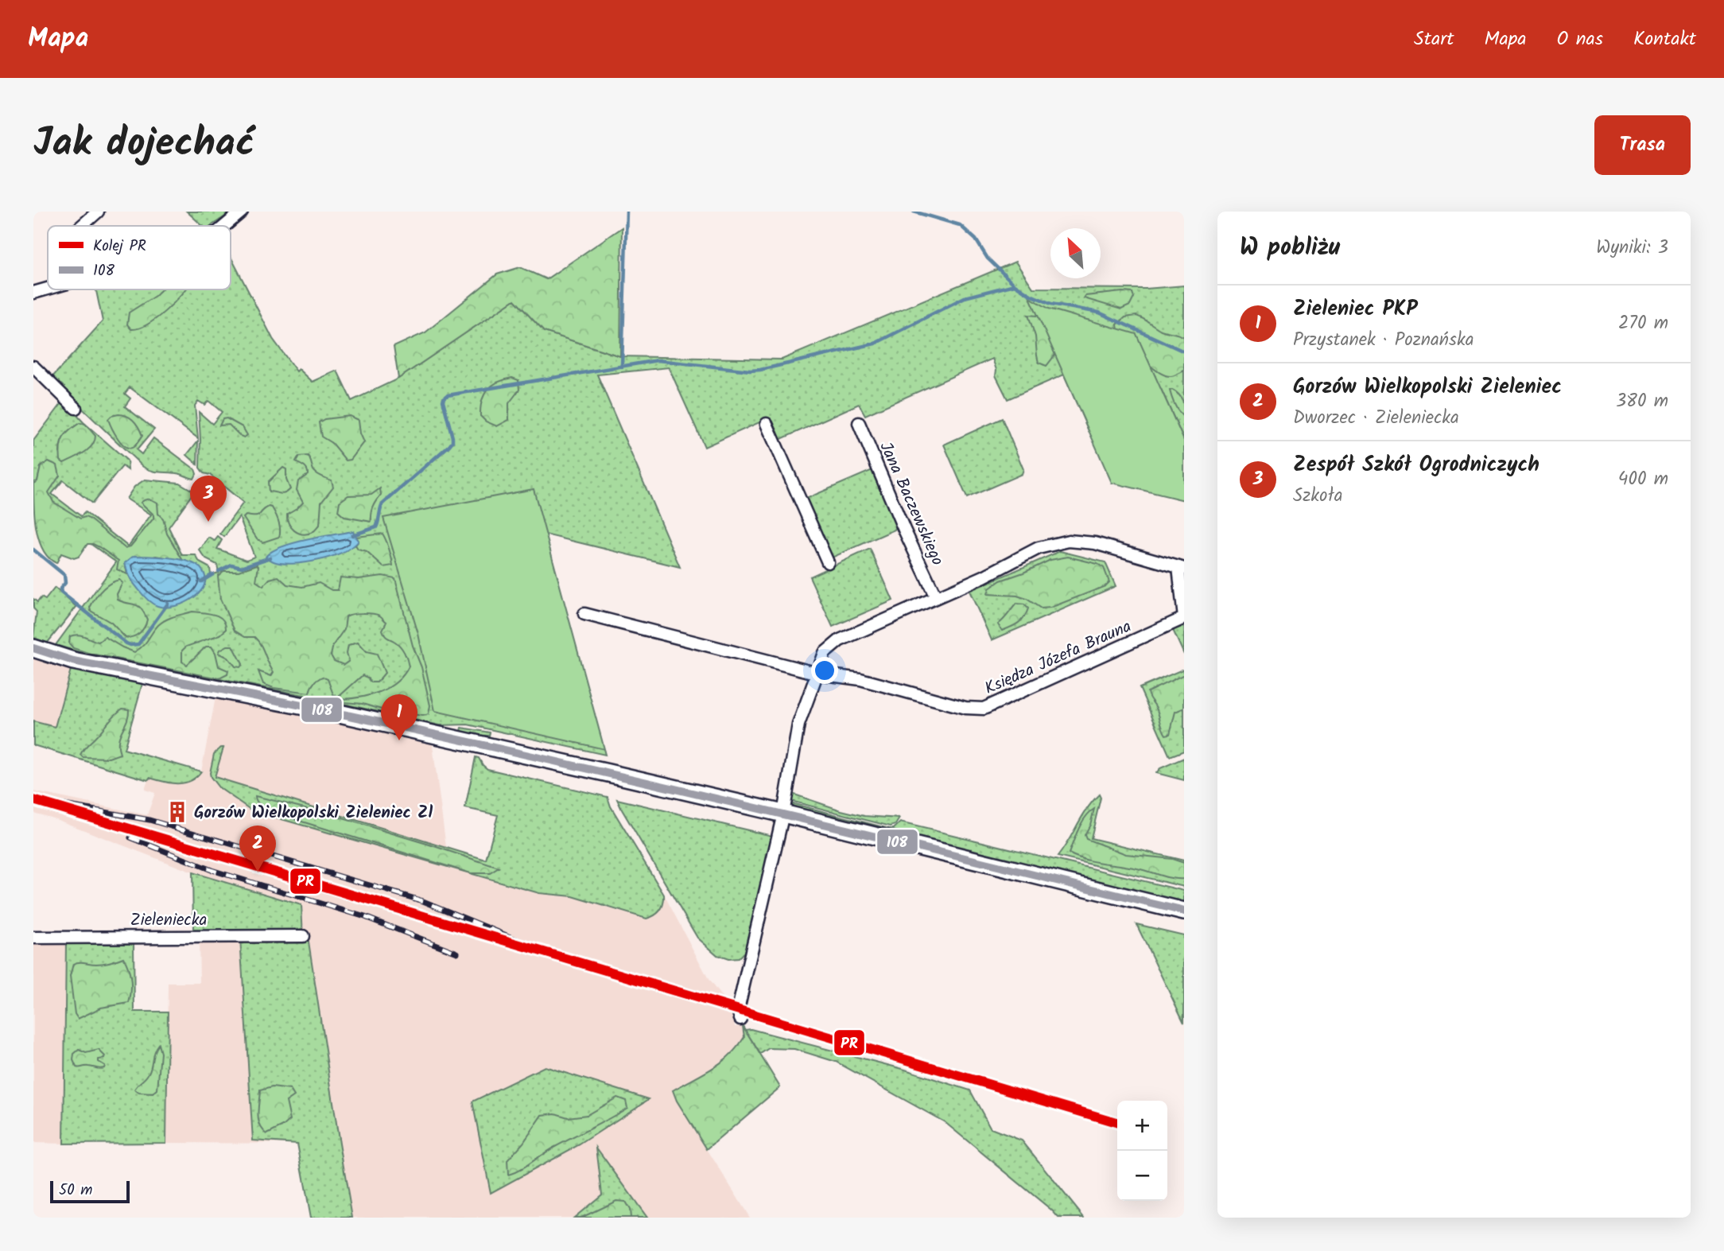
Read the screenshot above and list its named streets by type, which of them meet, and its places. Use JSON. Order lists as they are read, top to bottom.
{
  "streets": {
    "street": ["Jana Baczewskiego", "Księdza Józefa Brauna", "Zieleniecka"]
  },
  "places": {
    "building": ["Gorzów Wielkopolski Zieleniec Zl"]
  },
  "lines": ["transit line 108", "rail line PR"],
  "legend": ["Kolej PR", "108"],
  "scale_bar": "50 m",
  "north": "top left",
  "page": {
    "header": "Mapa",
    "nav": [
      "Start",
      "Mapa",
      "O nas",
      "Kontakt"
    ],
    "title": "Jak dojechać",
    "buttons": "Trasa",
    "heading": ["W pobliżu", "Wyniki: 3"],
    "list": [
      {
        "mark": "1",
        "name": "Zieleniec PKP",
        "note": "Przystanek · Poznańska",
        "value": "270 m"
      },
      {
        "mark": "2",
        "name": "Gorzów Wielkopolski Zieleniec",
        "note": "Dworzec · Zieleniecka",
        "value": "380 m"
      },
      {
        "mark": "3",
        "name": "Zespół Szkół Ogrodniczych",
        "note": "Szkoła",
        "value": "400 m"
      }
    ],
    "pins": ["3", "1", "2"],
    "map_buttons": ["+", "−"],
    "scale": "50 m"
  }
}
